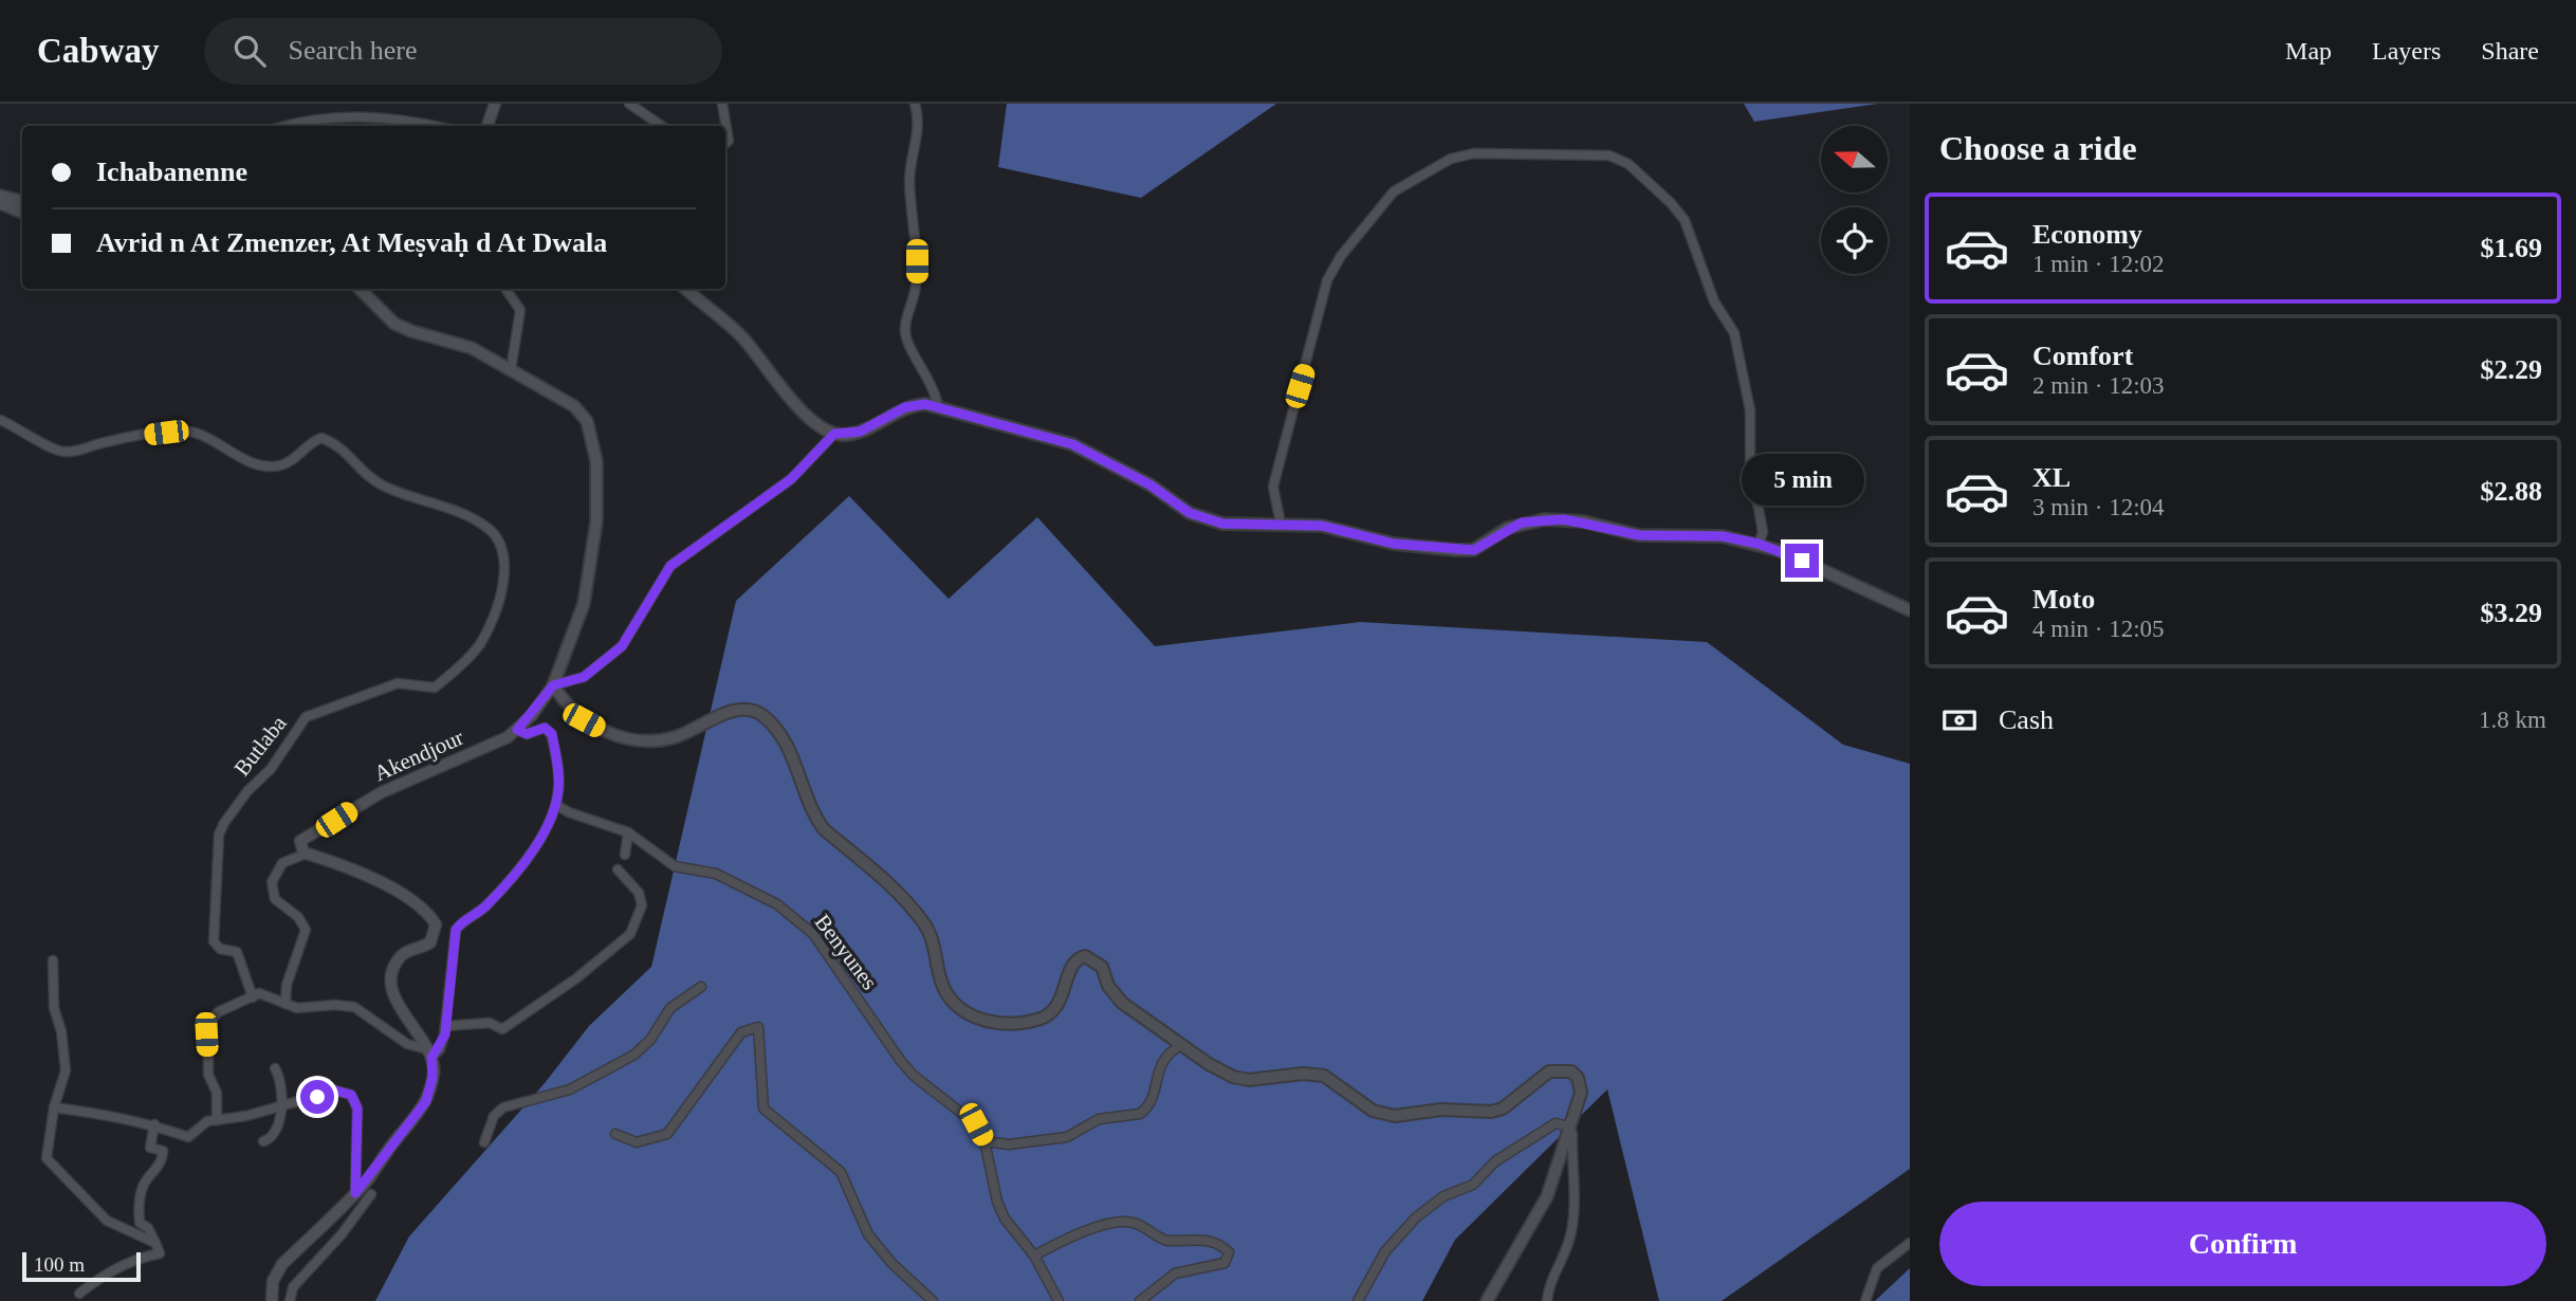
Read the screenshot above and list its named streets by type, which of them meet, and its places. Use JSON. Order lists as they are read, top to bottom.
{
  "streets": {
    "street": ["Butlaba", "Akendjour", "Benyunes"]
  },
  "scale_bar": "100 m",
  "north": "left",
  "page": {
    "header": "Cabway",
    "search": "Search here",
    "nav": ["Map", "Layers", "Share"],
    "heading": "Choose a ride",
    "banner": ["Ichabanenne", "Avrid n At Zmenzer, At Meṣvaḥ d At Dwala"],
    "list": [
      {
        "name": "Economy",
        "note": "1 min · 12:02",
        "value": "$1.69"
      },
      {
        "name": "Comfort",
        "note": "2 min · 12:03",
        "value": "$2.29"
      },
      {
        "name": "XL",
        "note": "3 min · 12:04",
        "value": "$2.88"
      },
      {
        "name": "Moto",
        "note": "4 min · 12:05",
        "value": "$3.29"
      }
    ],
    "bubble": "5 min",
    "pay": ["Cash", "1.8 km"],
    "buttons": "Confirm",
    "scale": "100 m"
  }
}
